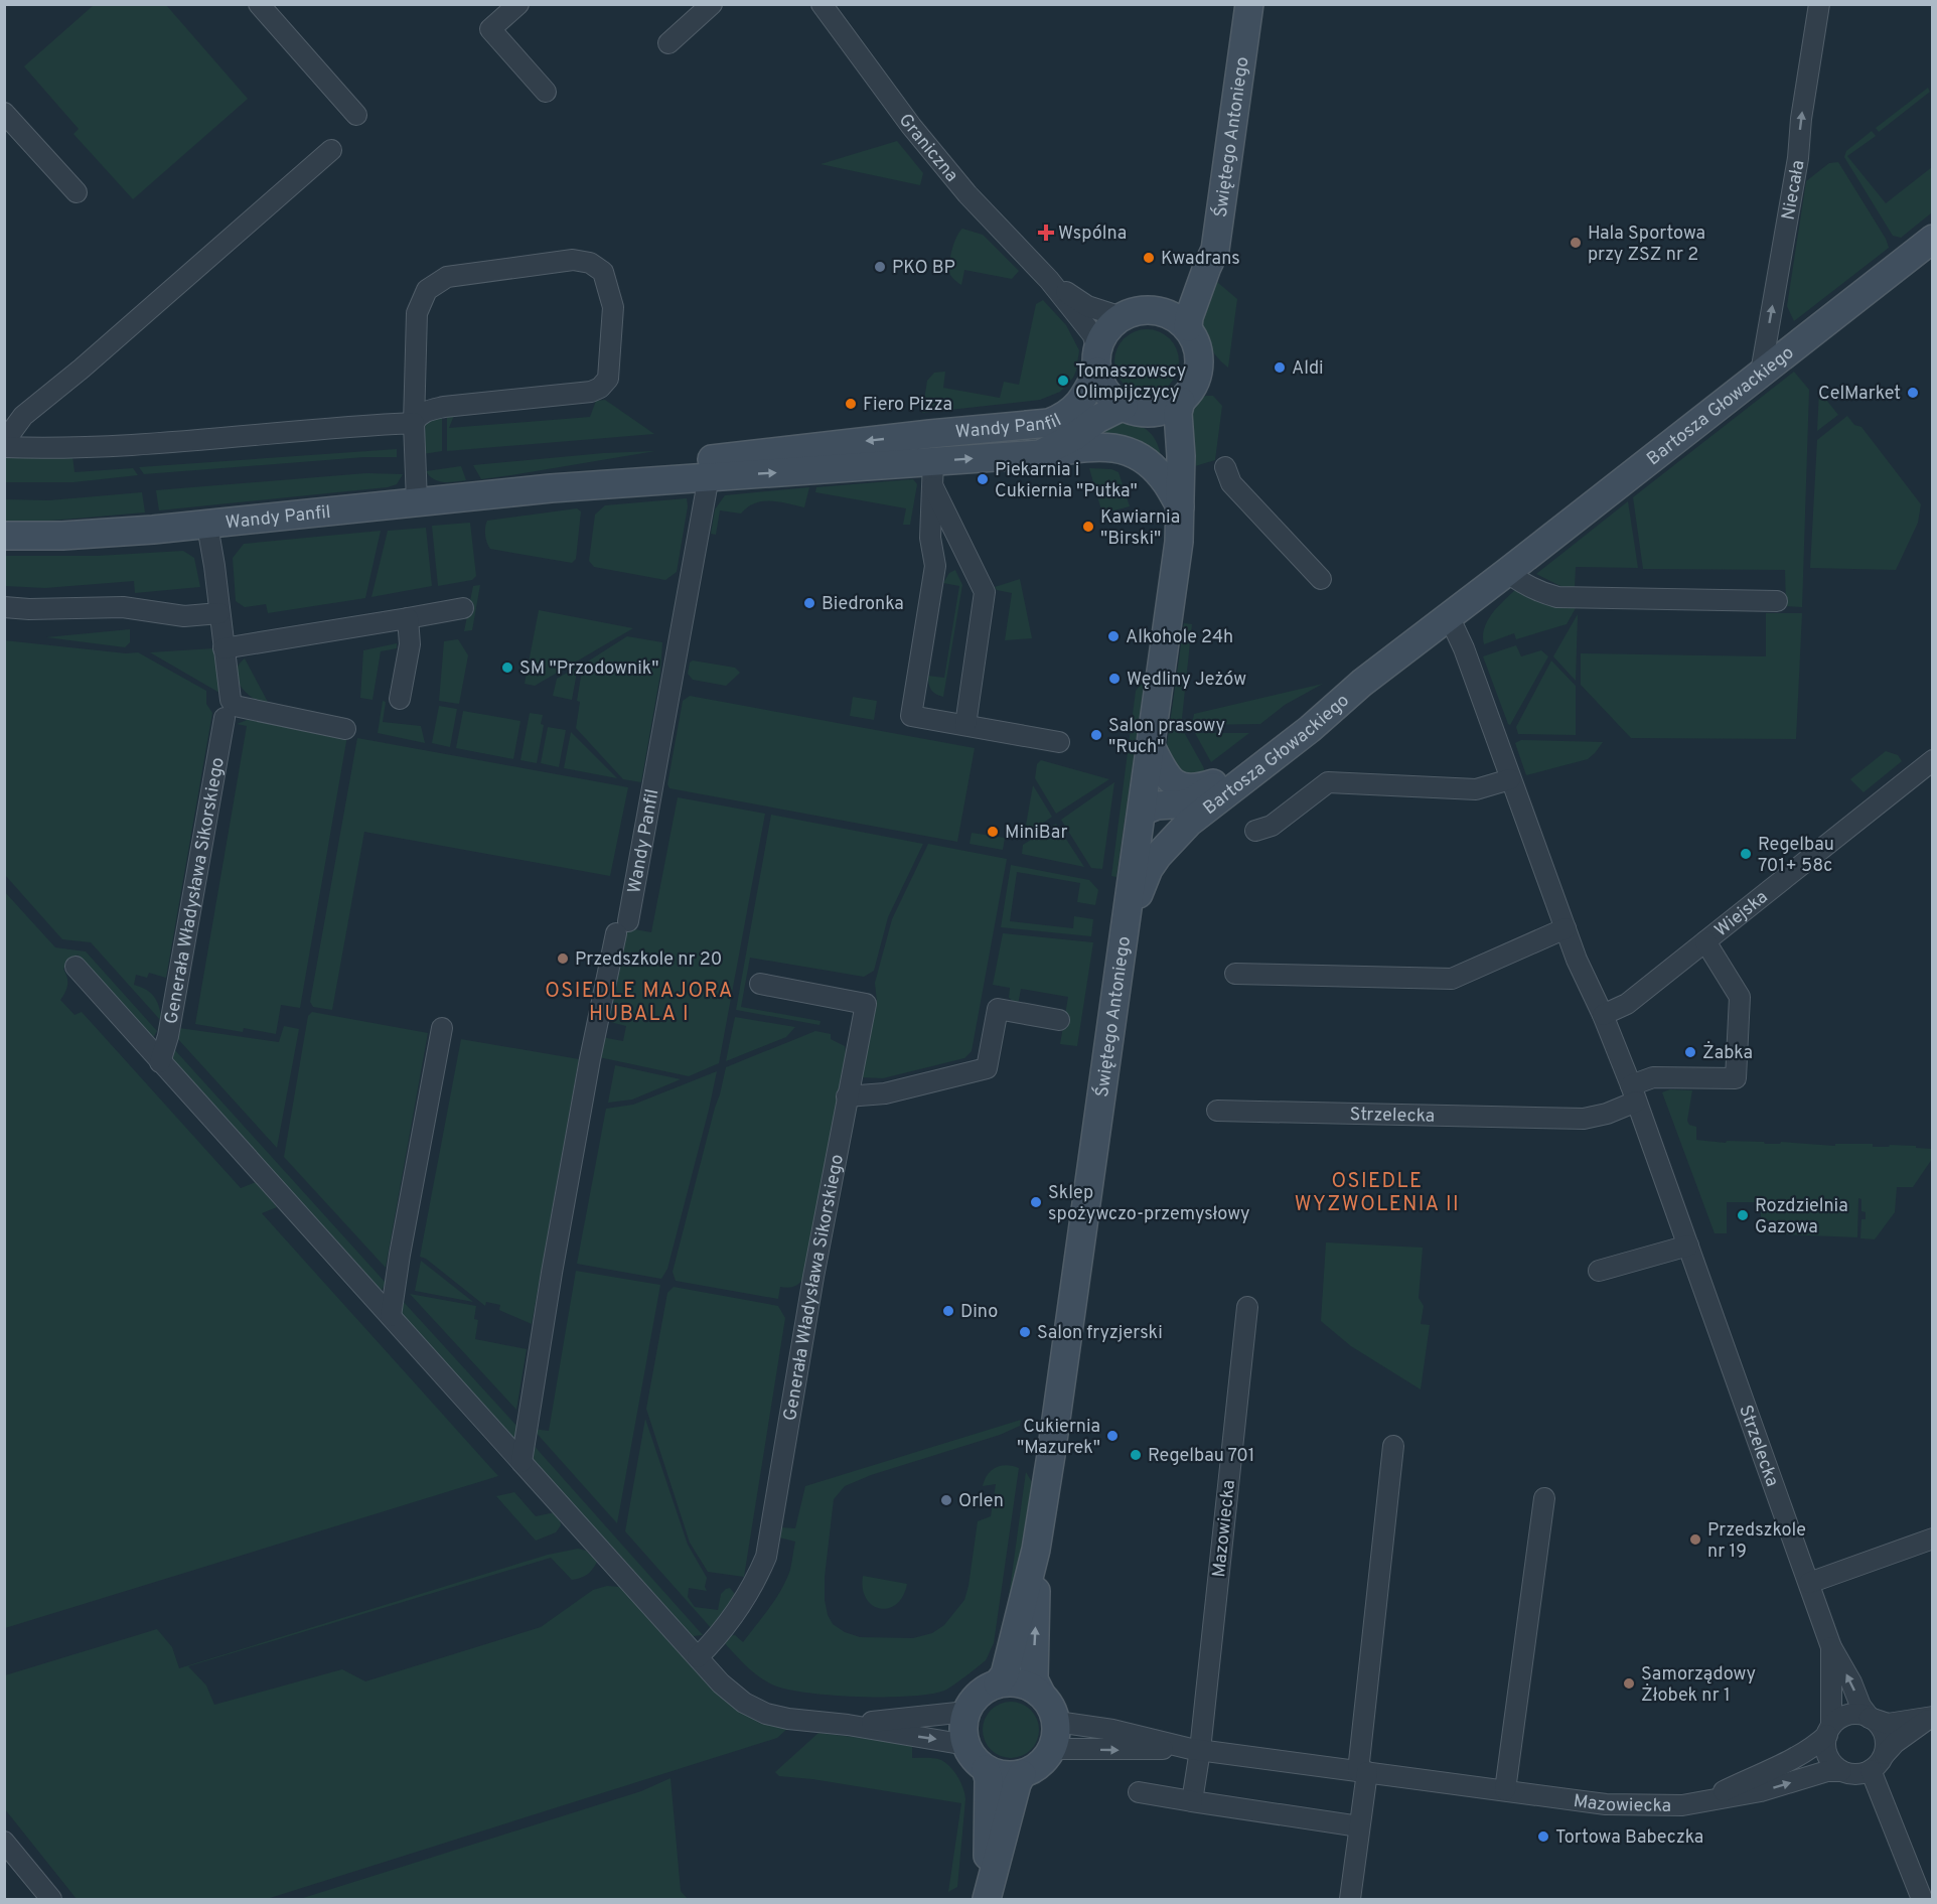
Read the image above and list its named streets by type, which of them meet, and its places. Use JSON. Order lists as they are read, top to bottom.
{
  "streets": {
    "street": [
      "Świętego Antoniego",
      "Graniczna",
      "Niecała",
      "Bartosza Głowackiego",
      "Wandy Panfil",
      "Generała Władysława Sikorskiego",
      "Wiejska",
      "Strzelecka",
      "Mazowiecka"
    ]
  },
  "crossings": [
    ["Świętego Antoniego", "Graniczna"],
    ["Świętego Antoniego", "Bartosza Głowackiego"],
    ["Świętego Antoniego", "Wandy Panfil"],
    ["Świętego Antoniego", "Generała Władysława Sikorskiego"],
    ["Świętego Antoniego", "Mazowiecka"],
    ["Graniczna", "Wandy Panfil"],
    ["Niecała", "Bartosza Głowackiego"],
    ["Bartosza Głowackiego", "Strzelecka"],
    ["Wandy Panfil", "Generała Władysława Sikorskiego"],
    ["Generała Władysława Sikorskiego", "Mazowiecka"],
    ["Wiejska", "Strzelecka"],
    ["Strzelecka", "Mazowiecka"]
  ],
  "one_way": ["Niecała"],
  "districts": ["OSIEDLE MAJORA HUBALA I", "OSIEDLE WYZWOLENIA II"],
  "places": {
    "health": ["Wspólna"],
    "other": [
      "Hala Sportowa przy ZSZ nr 2",
      "Kwadrans",
      "PKO BP",
      "Aldi",
      "Tomaszowscy Olimpijczycy",
      "CelMarket",
      "Fiero Pizza",
      "Piekarnia i Cukiernia \"Putka\"",
      "Kawiarnia \"Birski\"",
      "Biedronka",
      "Alkohole 24h",
      "SM \"Przodownik\"",
      "Wędliny Jeżów",
      "Salon prasowy \"Ruch\"",
      "MiniBar",
      "Regelbau 701+ 58c",
      "Przedszkole nr 20",
      "Żabka",
      "Sklep spożywczo-przemysłowy",
      "Rozdzielnia Gazowa",
      "Dino",
      "Salon fryzjerski",
      "Cukiernia \"Mazurek\"",
      "Regelbau 701",
      "Orlen",
      "Przedszkole nr 19",
      "Samorządowy Żłobek nr 1",
      "Tortowa Babeczka"
    ]
  }
}
